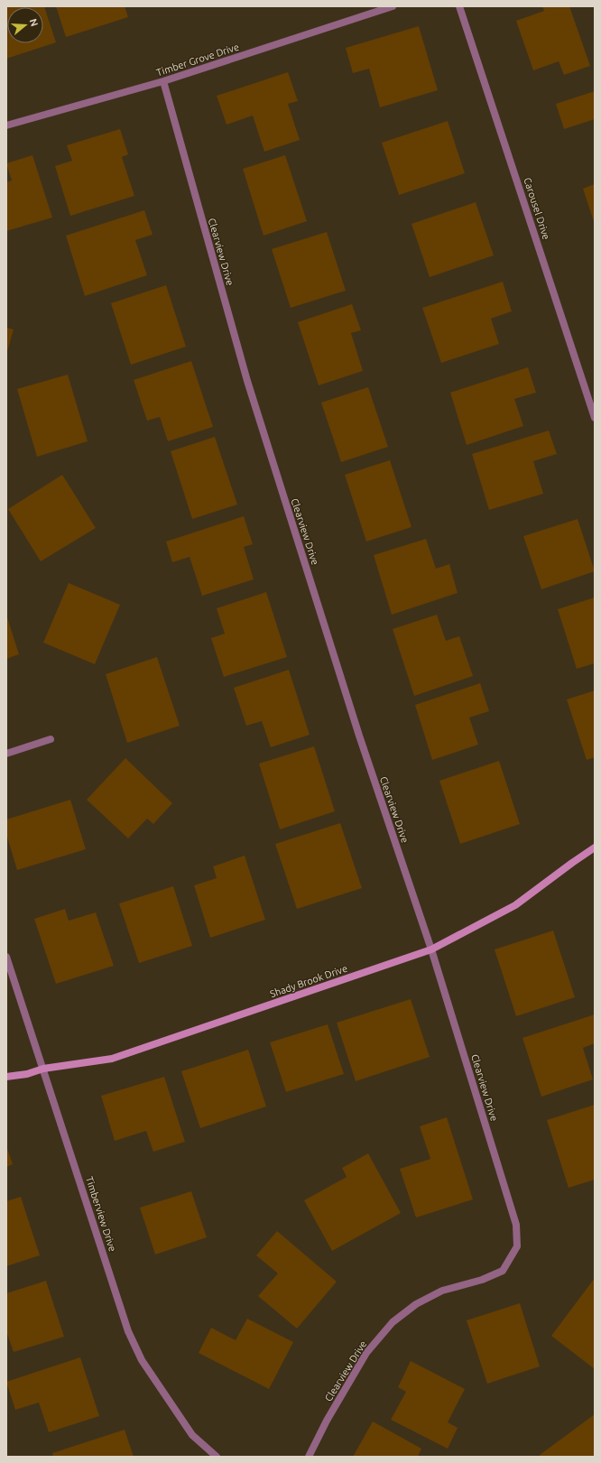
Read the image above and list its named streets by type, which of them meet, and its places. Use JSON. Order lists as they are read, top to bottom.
{
  "streets": {
    "street": [
      "Timber Grove Drive",
      "Carousel Drive",
      "Clearview Drive",
      "Shady Brook Drive",
      "Timberview Drive"
    ]
  },
  "crossings": [
    ["Timber Grove Drive", "Clearview Drive"],
    ["Clearview Drive", "Shady Brook Drive"],
    ["Shady Brook Drive", "Timberview Drive"]
  ],
  "north": "right"
}
